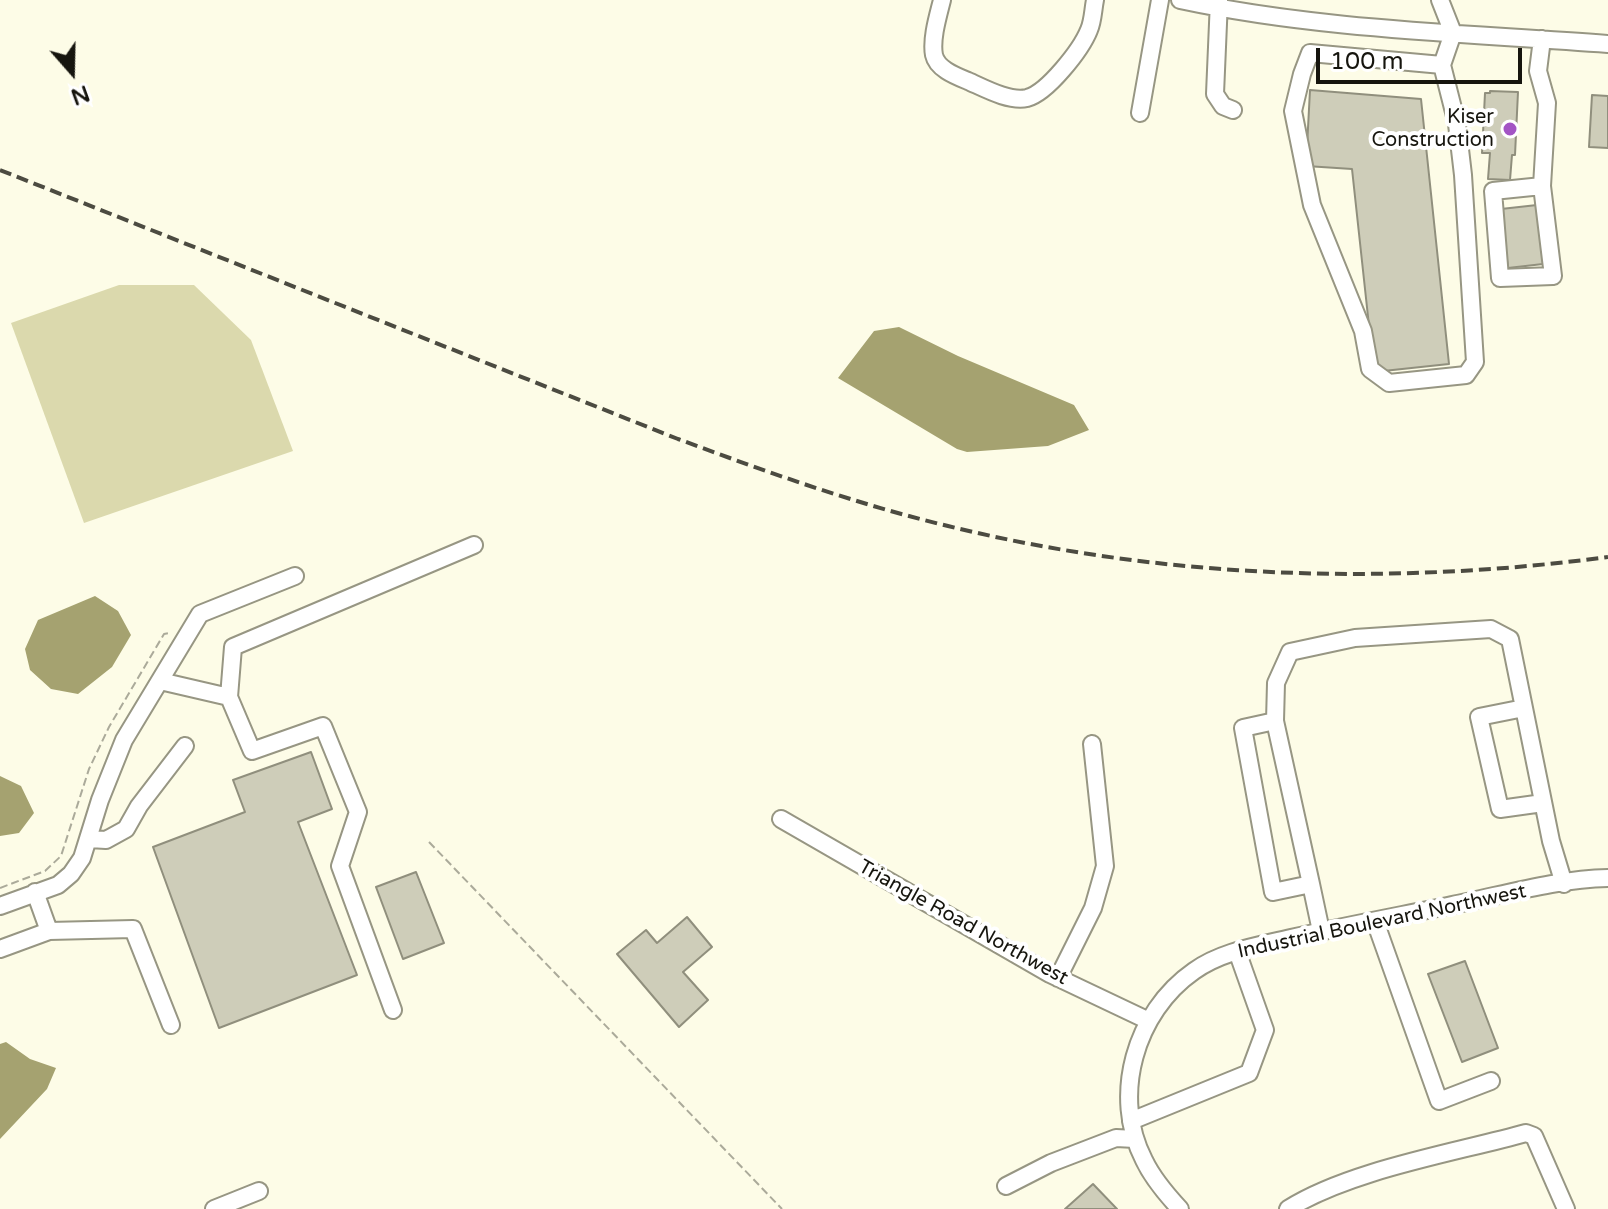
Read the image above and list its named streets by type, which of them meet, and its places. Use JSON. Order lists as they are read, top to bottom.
{
  "streets": {
    "street": ["Industrial Boulevard Northwest", "Triangle Road Northwest"]
  },
  "crossings": [
    ["Industrial Boulevard Northwest", "Triangle Road Northwest"]
  ],
  "places": ["Kiser Construction"],
  "scale_bar": "100 m",
  "north": "bottom"
}
